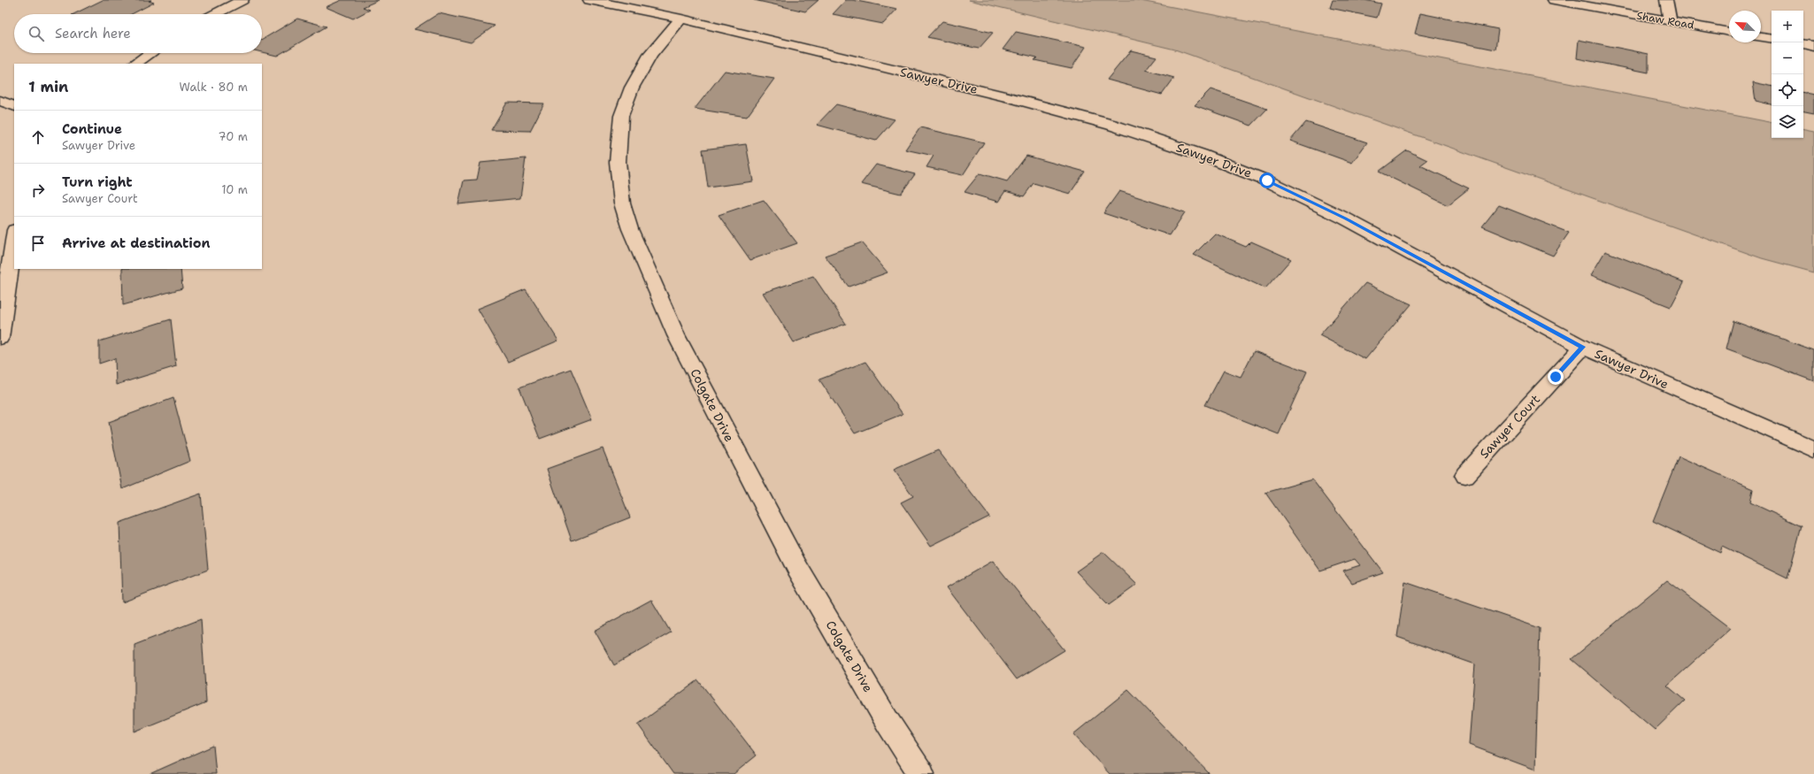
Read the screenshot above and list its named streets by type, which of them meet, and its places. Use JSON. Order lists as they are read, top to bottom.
{
  "streets": {
    "street": [
      "Shaw Road",
      "Sawyer Drive",
      "Colgate Drive",
      "Sawyer Court"
    ]
  },
  "crossings": [
    ["Sawyer Drive", "Colgate Drive"],
    ["Sawyer Drive", "Sawyer Court"]
  ],
  "north": "top left",
  "page": {
    "map_buttons": ["+", "−"],
    "search": "Search here",
    "heading": ["1 min", "Walk · 80 m"],
    "list": [
      ["Continue", "Sawyer Drive", "70 m"],
      ["Turn right", "Sawyer Court", "10 m"],
      "Arrive at destination"
    ]
  }
}
